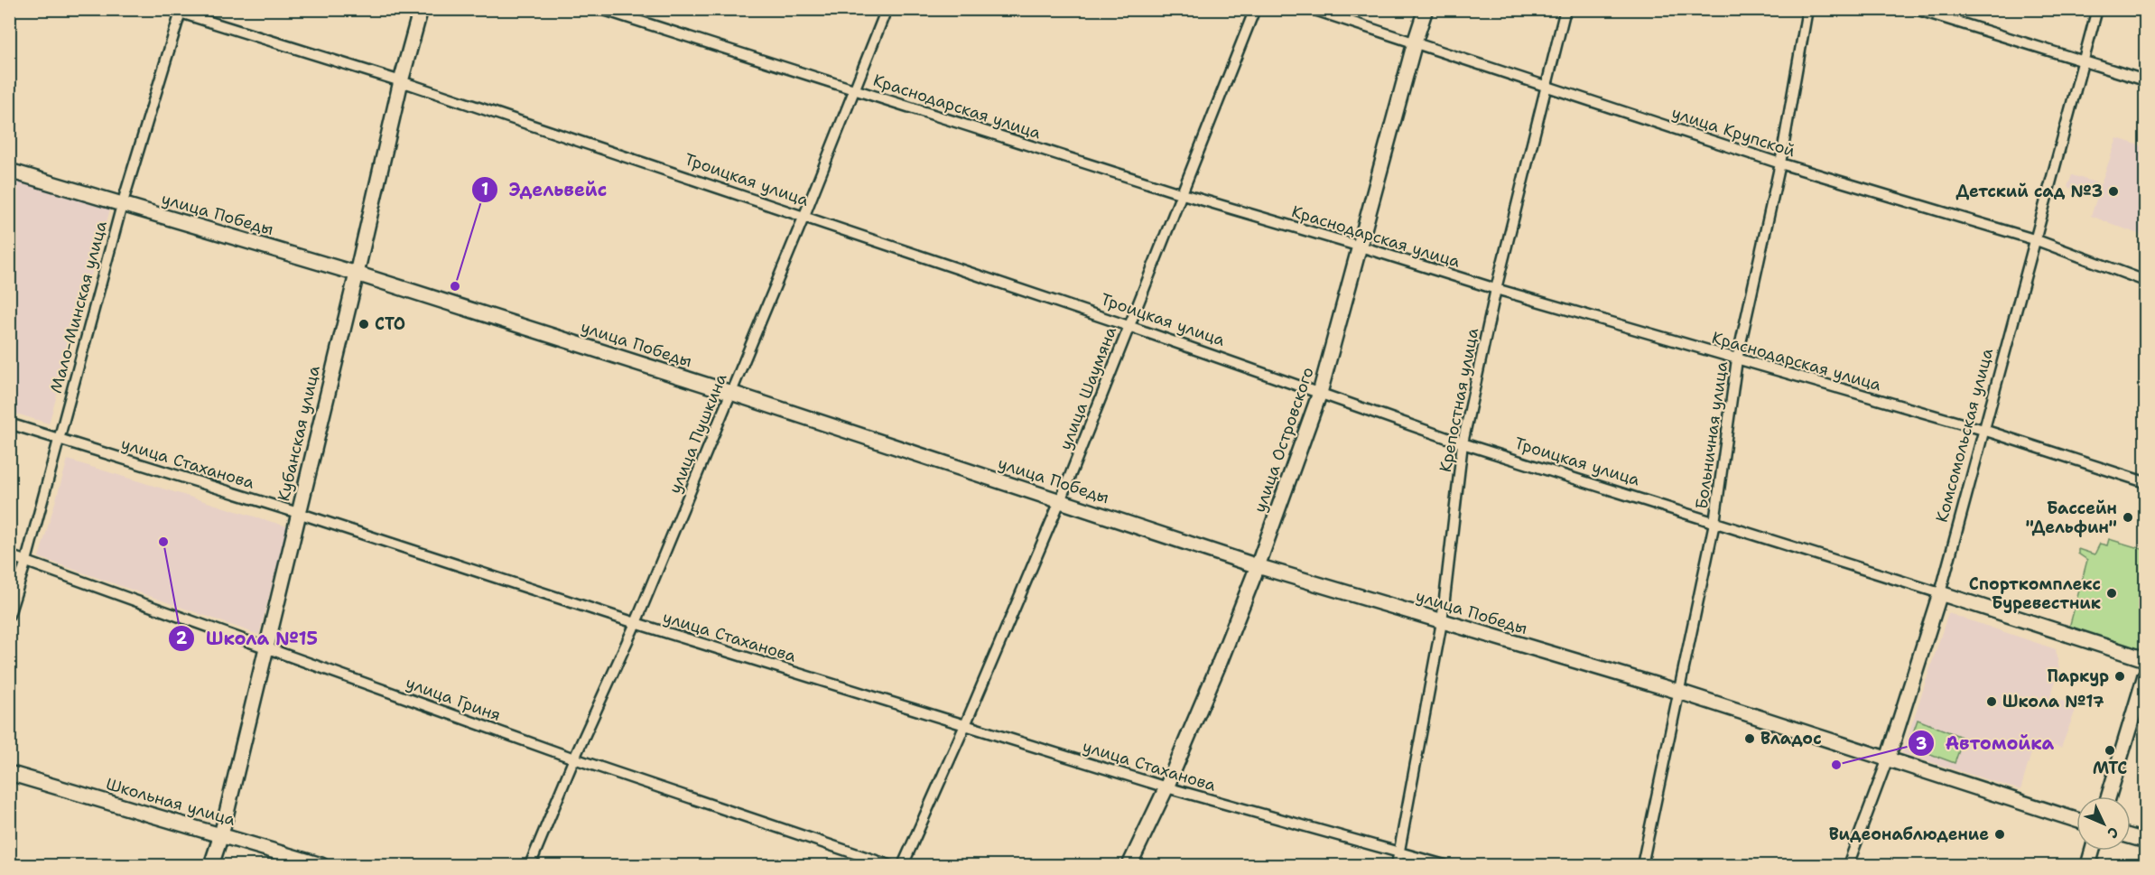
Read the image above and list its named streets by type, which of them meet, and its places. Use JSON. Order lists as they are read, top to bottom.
{
  "streets": {
    "street": [
      "Краснодарская улица",
      "улица Крупской",
      "Троицкая улица",
      "улица Победы",
      "Мало-Минская улица",
      "улица Шаумяна",
      "Крепостная улица",
      "Кубанская улица",
      "улица Пушкина",
      "Больничная улица",
      "Комсомольская улица",
      "улица Островского",
      "улица Стаханова",
      "улица Гриня",
      "Школьная улица"
    ]
  },
  "crossings": [
    ["Краснодарская улица", "улица Шаумяна"],
    ["Краснодарская улица", "Крепостная улица"],
    ["Краснодарская улица", "улица Пушкина"],
    ["Краснодарская улица", "Больничная улица"],
    ["Краснодарская улица", "Комсомольская улица"],
    ["Краснодарская улица", "улица Островского"],
    ["улица Крупской", "Крепостная улица"],
    ["улица Крупской", "Больничная улица"],
    ["улица Крупской", "Комсомольская улица"],
    ["улица Крупской", "улица Островского"],
    ["Троицкая улица", "Мало-Минская улица"],
    ["Троицкая улица", "улица Шаумяна"],
    ["Троицкая улица", "Крепостная улица"],
    ["Троицкая улица", "Кубанская улица"],
    ["Троицкая улица", "улица Пушкина"],
    ["Троицкая улица", "Больничная улица"],
    ["Троицкая улица", "Комсомольская улица"],
    ["Троицкая улица", "улица Островского"],
    ["улица Победы", "Мало-Минская улица"],
    ["улица Победы", "улица Шаумяна"],
    ["улица Победы", "Крепостная улица"],
    ["улица Победы", "Кубанская улица"],
    ["улица Победы", "улица Пушкина"],
    ["улица Победы", "Больничная улица"],
    ["улица Победы", "Комсомольская улица"],
    ["улица Победы", "улица Островского"],
    ["Мало-Минская улица", "улица Стаханова"],
    ["Мало-Минская улица", "улица Гриня"],
    ["улица Шаумяна", "улица Стаханова"],
    ["Крепостная улица", "улица Стаханова"],
    ["Кубанская улица", "улица Стаханова"],
    ["Кубанская улица", "улица Гриня"],
    ["Кубанская улица", "Школьная улица"],
    ["улица Пушкина", "улица Стаханова"],
    ["улица Пушкина", "улица Гриня"],
    ["улица Островского", "улица Стаханова"]
  ],
  "places": [
    "Детский сад №3",
    "Эдельвейс",
    "СТО",
    "Бассейн \"Дельфин\"",
    "Школа №15",
    "Cпорткомплекс Буревестник",
    "Паркур",
    "Школа №17",
    "Владос",
    "МТС",
    "Автомойка",
    "Видеонаблюдение"
  ],
  "north": "bottom right"
}
